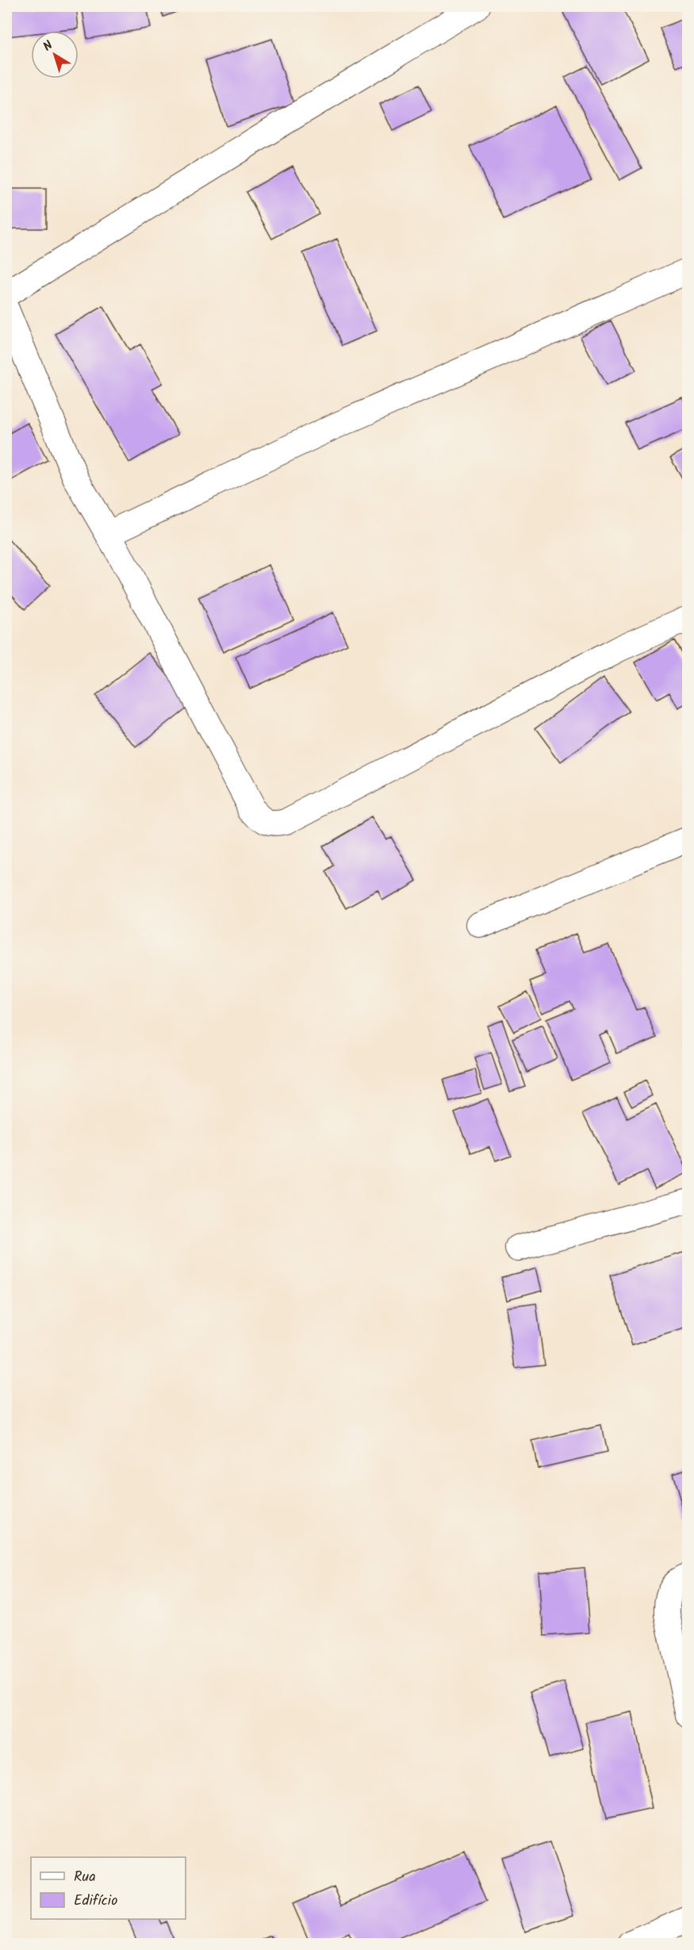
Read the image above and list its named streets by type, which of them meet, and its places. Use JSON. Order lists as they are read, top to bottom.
{
  "legend": ["Rua", "Edifício"],
  "north": "top left"
}
